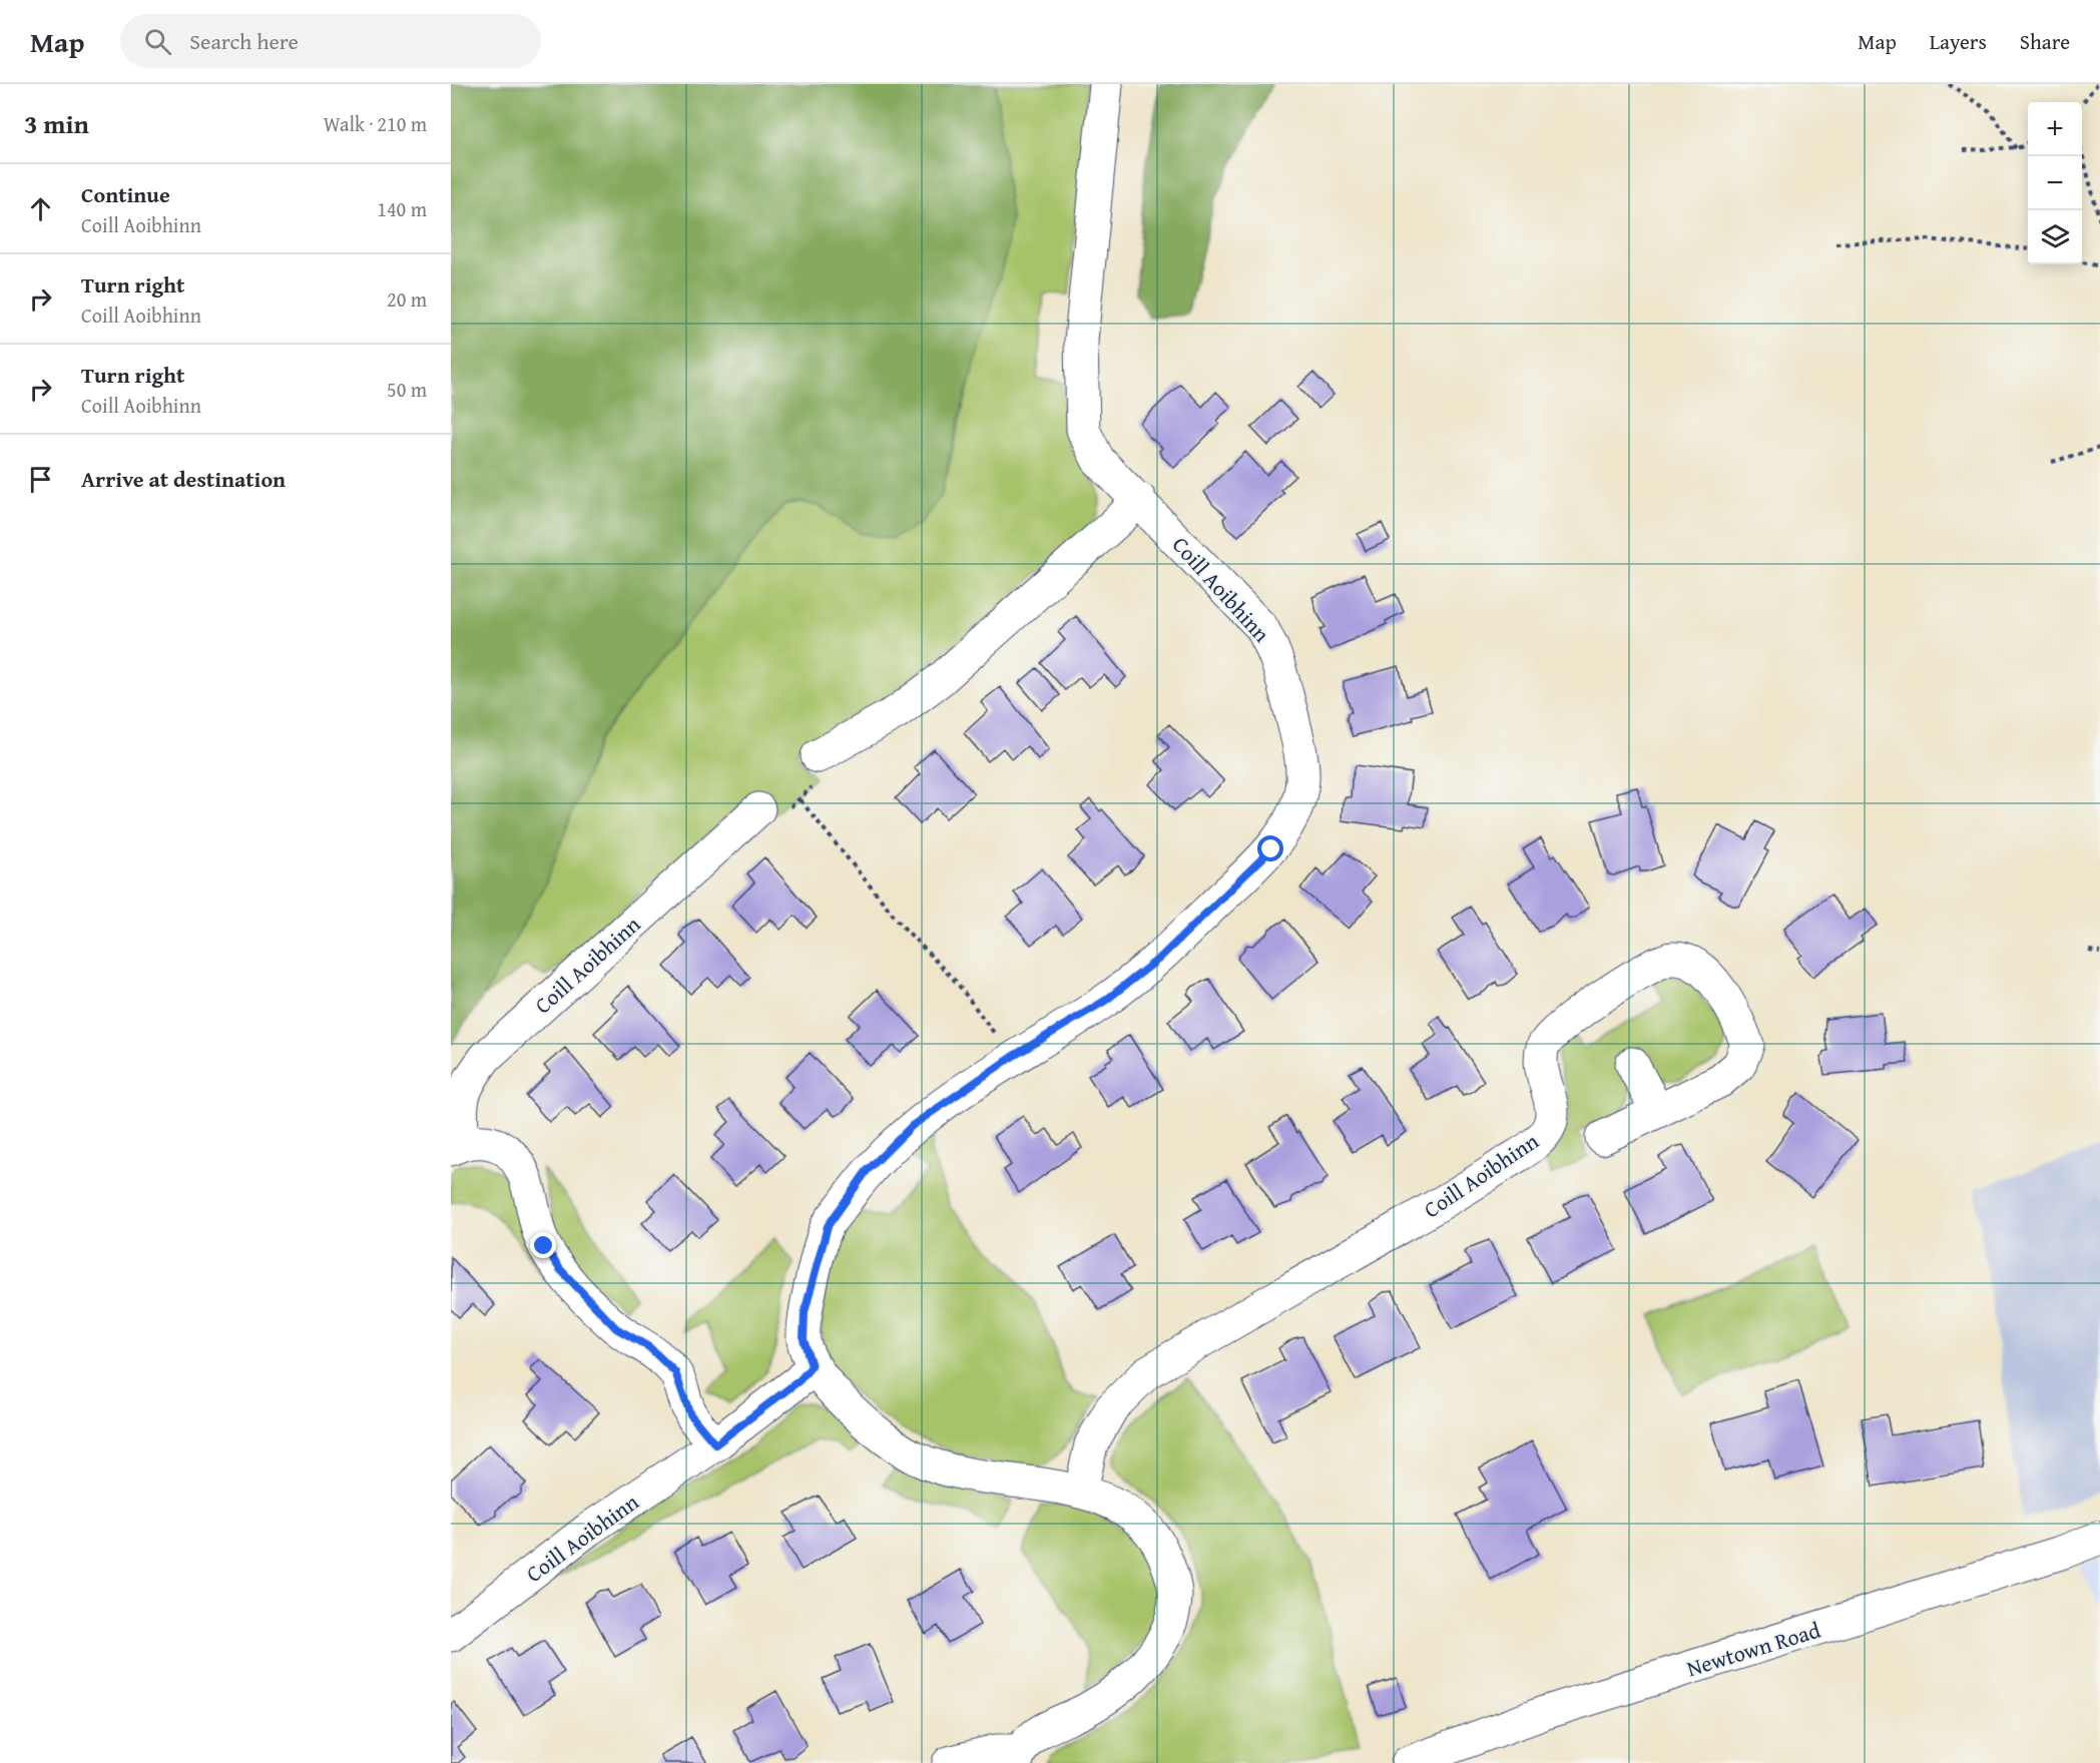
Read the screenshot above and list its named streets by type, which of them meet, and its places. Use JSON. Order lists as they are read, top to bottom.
{
  "streets": {
    "street": ["Coill Aoibhinn", "Newtown Road"]
  },
  "page": {
    "header": "Map",
    "search": "Search here",
    "nav": ["Map", "Layers", "Share"],
    "heading": ["3 min", "Walk · 210 m"],
    "map_buttons": ["+", "−"],
    "list": [
      ["Continue", "Coill Aoibhinn", "140 m"],
      ["Turn right", "Coill Aoibhinn", "20 m"],
      ["Turn right", "Coill Aoibhinn", "50 m"],
      "Arrive at destination"
    ]
  }
}
